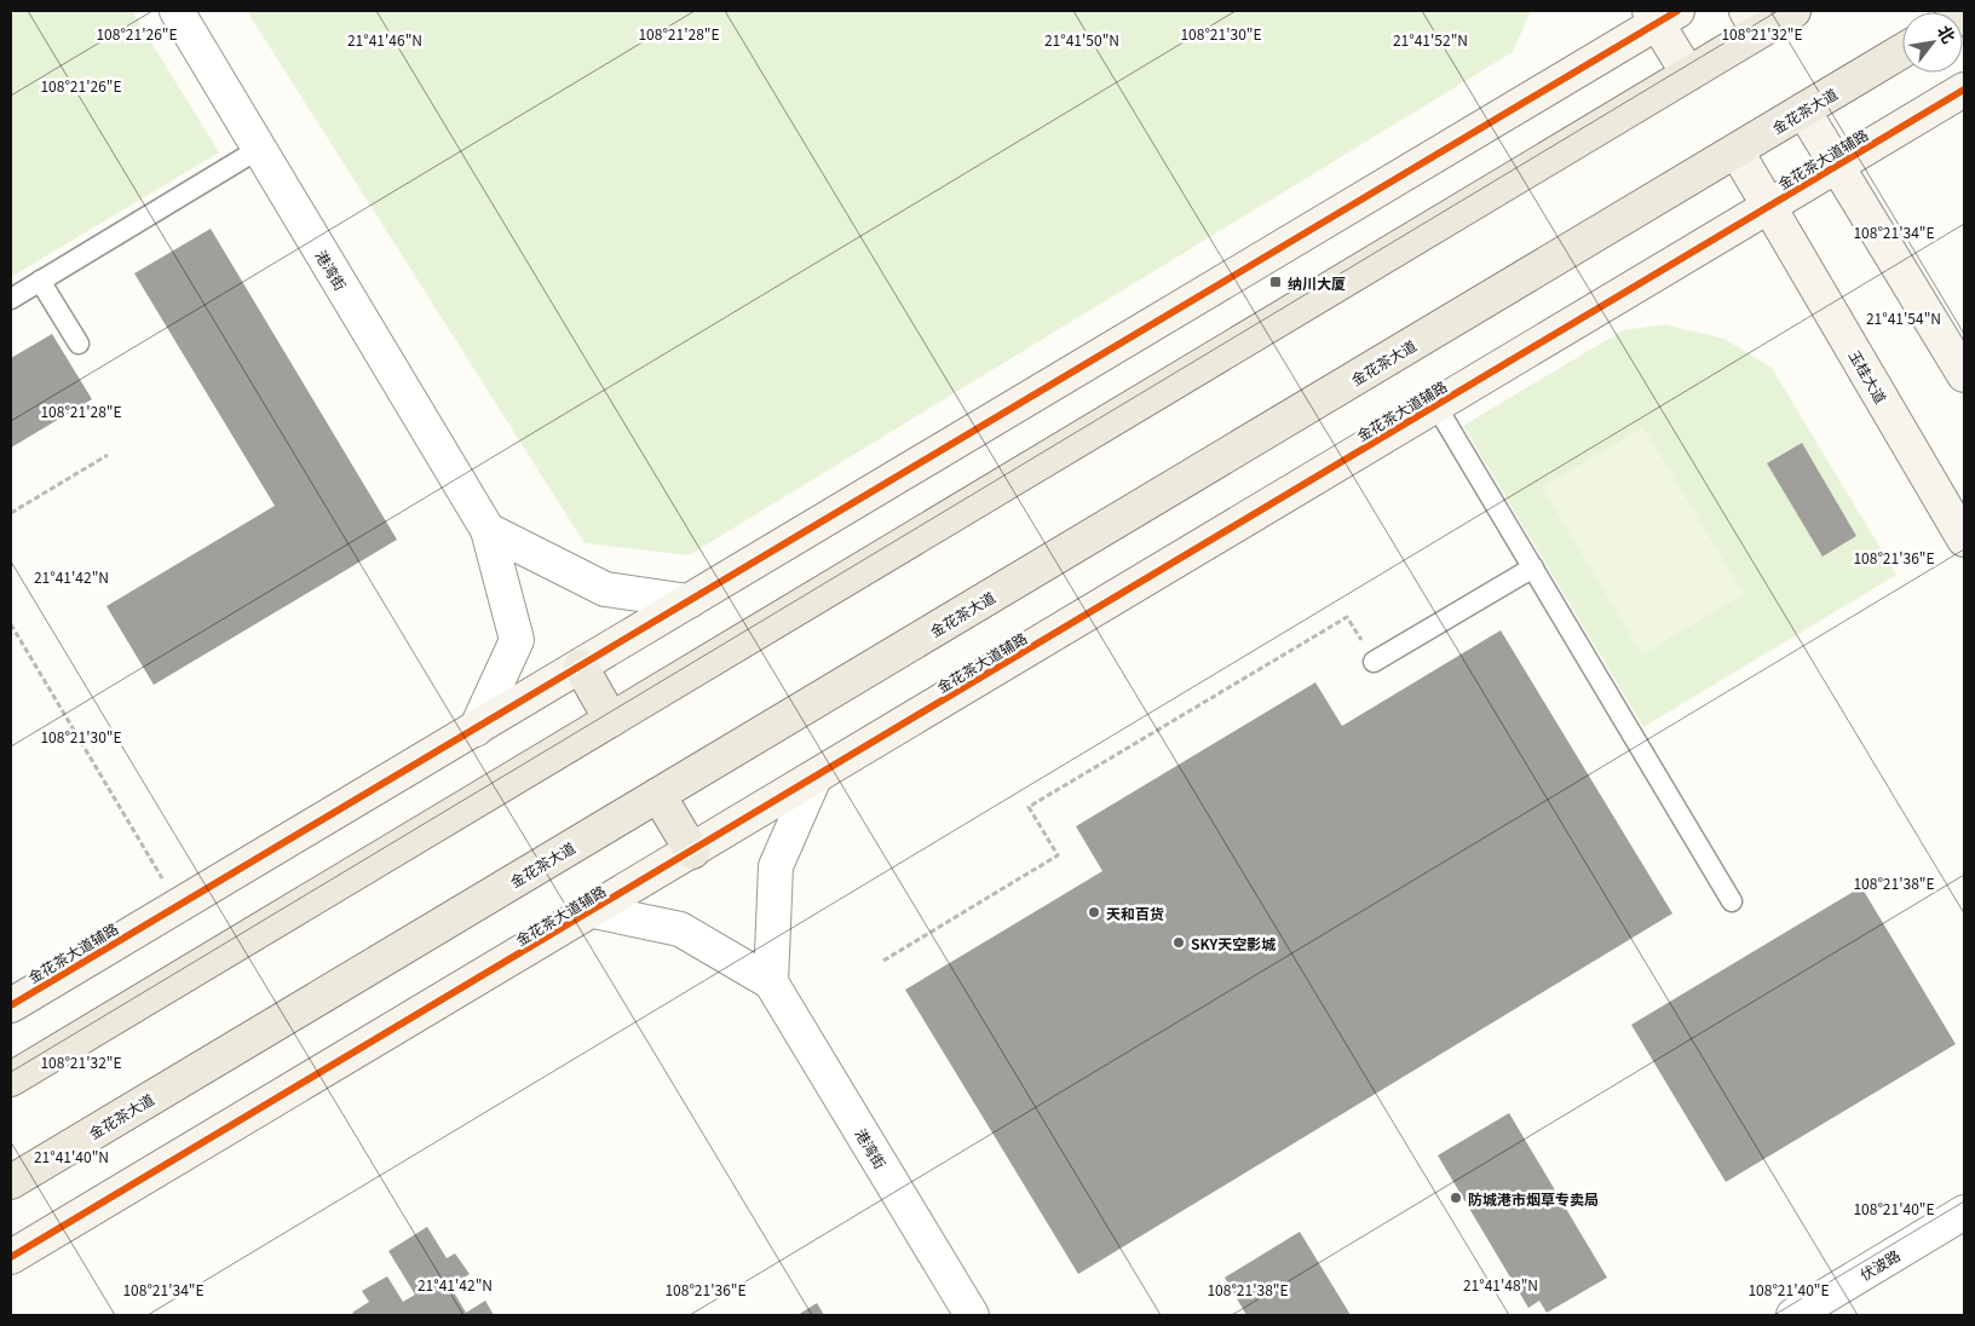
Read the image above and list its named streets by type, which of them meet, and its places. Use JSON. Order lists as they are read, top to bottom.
{
  "streets": {
    "main road": ["金花茶大道"],
    "street": [
      "金花茶大道辅路",
      "港湾街",
      "玉桂大道",
      "伏波路"
    ]
  },
  "crossings": [
    ["金花茶大道", "玉桂大道"],
    ["金花茶大道辅路", "港湾街"],
    ["金花茶大道辅路", "玉桂大道"]
  ],
  "places": {
    "transit": ["纳川大厦"],
    "other": ["天和百货", "SKY天空影城", "防城港市烟草专卖局"]
  },
  "north": "top right",
  "coordinates": [
    "108°21'26\"E",
    "108°21'28\"E",
    "108°21'30\"E",
    "108°21'32\"E",
    "21°41'46\"N",
    "21°41'50\"N",
    "21°41'52\"N",
    "108°21'34\"E",
    "21°41'54\"N",
    "108°21'36\"E",
    "21°41'42\"N",
    "108°21'38\"E",
    "21°41'40\"N",
    "108°21'40\"E",
    "21°41'48\"N"
  ]
}
